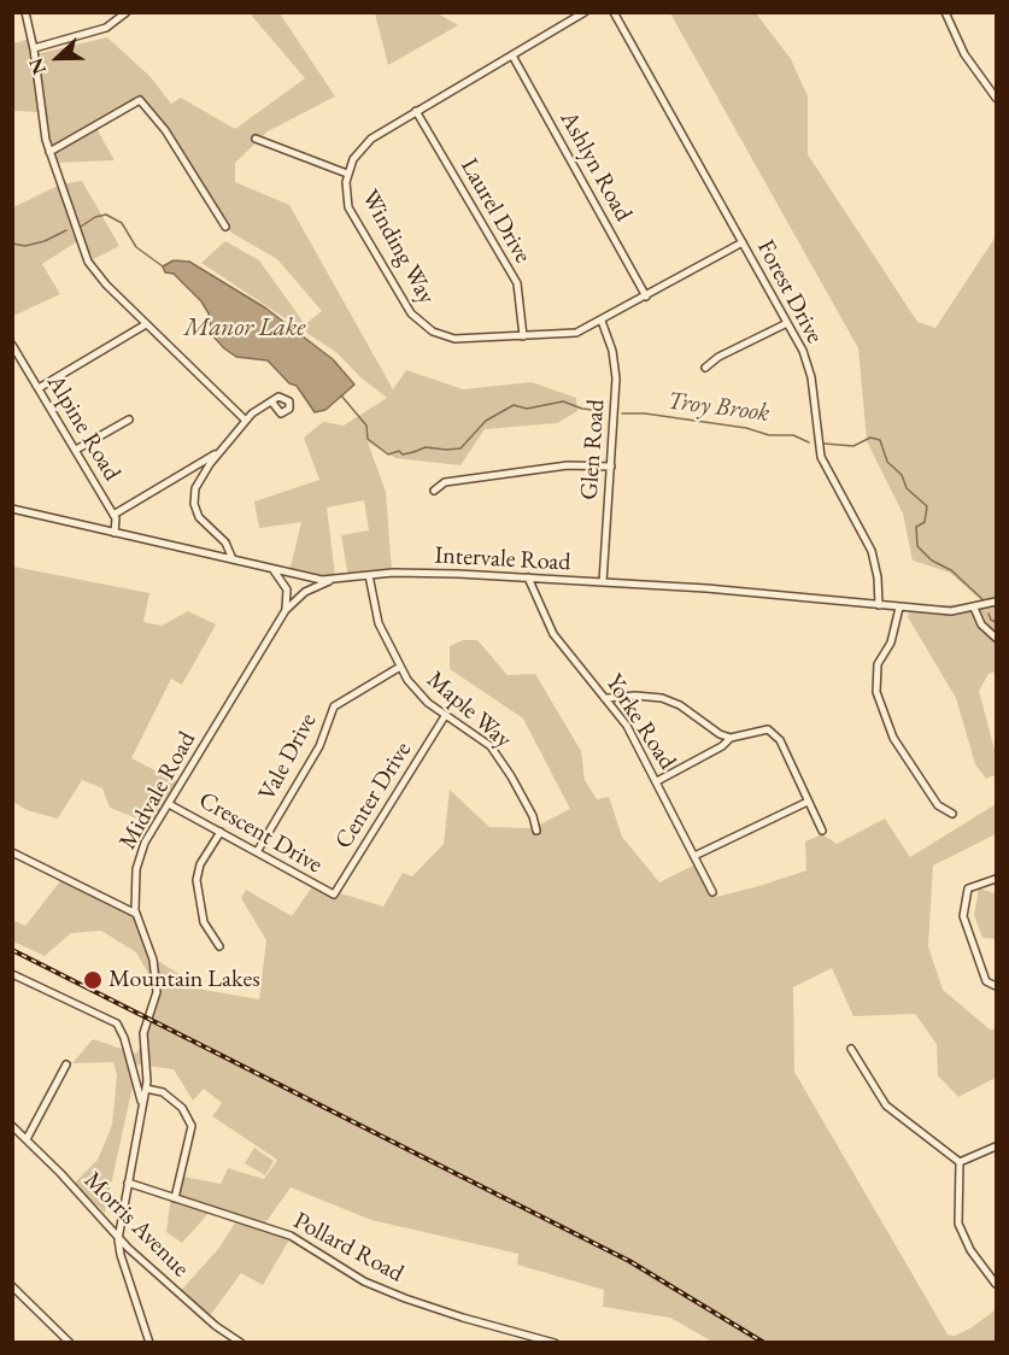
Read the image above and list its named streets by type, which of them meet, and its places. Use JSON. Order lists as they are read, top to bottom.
{
  "streets": {
    "street": [
      "Ashlyn Road",
      "Laurel Drive",
      "Winding Way",
      "Forest Drive",
      "Alpine Road",
      "Glen Road",
      "Intervale Road",
      "Maple Way",
      "Yorke Road",
      "Vale Drive",
      "Midvale Road",
      "Center Drive",
      "Crescent Drive",
      "Morris Avenue",
      "Pollard Road"
    ]
  },
  "crossings": [
    ["Ashlyn Road", "Winding Way"],
    ["Laurel Drive", "Winding Way"],
    ["Winding Way", "Forest Drive"],
    ["Winding Way", "Glen Road"],
    ["Forest Drive", "Intervale Road"],
    ["Alpine Road", "Intervale Road"],
    ["Glen Road", "Intervale Road"],
    ["Intervale Road", "Maple Way"],
    ["Intervale Road", "Yorke Road"],
    ["Intervale Road", "Midvale Road"],
    ["Maple Way", "Vale Drive"],
    ["Maple Way", "Center Drive"],
    ["Vale Drive", "Crescent Drive"],
    ["Midvale Road", "Crescent Drive"],
    ["Midvale Road", "Morris Avenue"],
    ["Midvale Road", "Pollard Road"],
    ["Center Drive", "Crescent Drive"]
  ],
  "water": ["Manor Lake", "Troy Brook"],
  "places": ["Mountain Lakes"],
  "north": "left"
}
